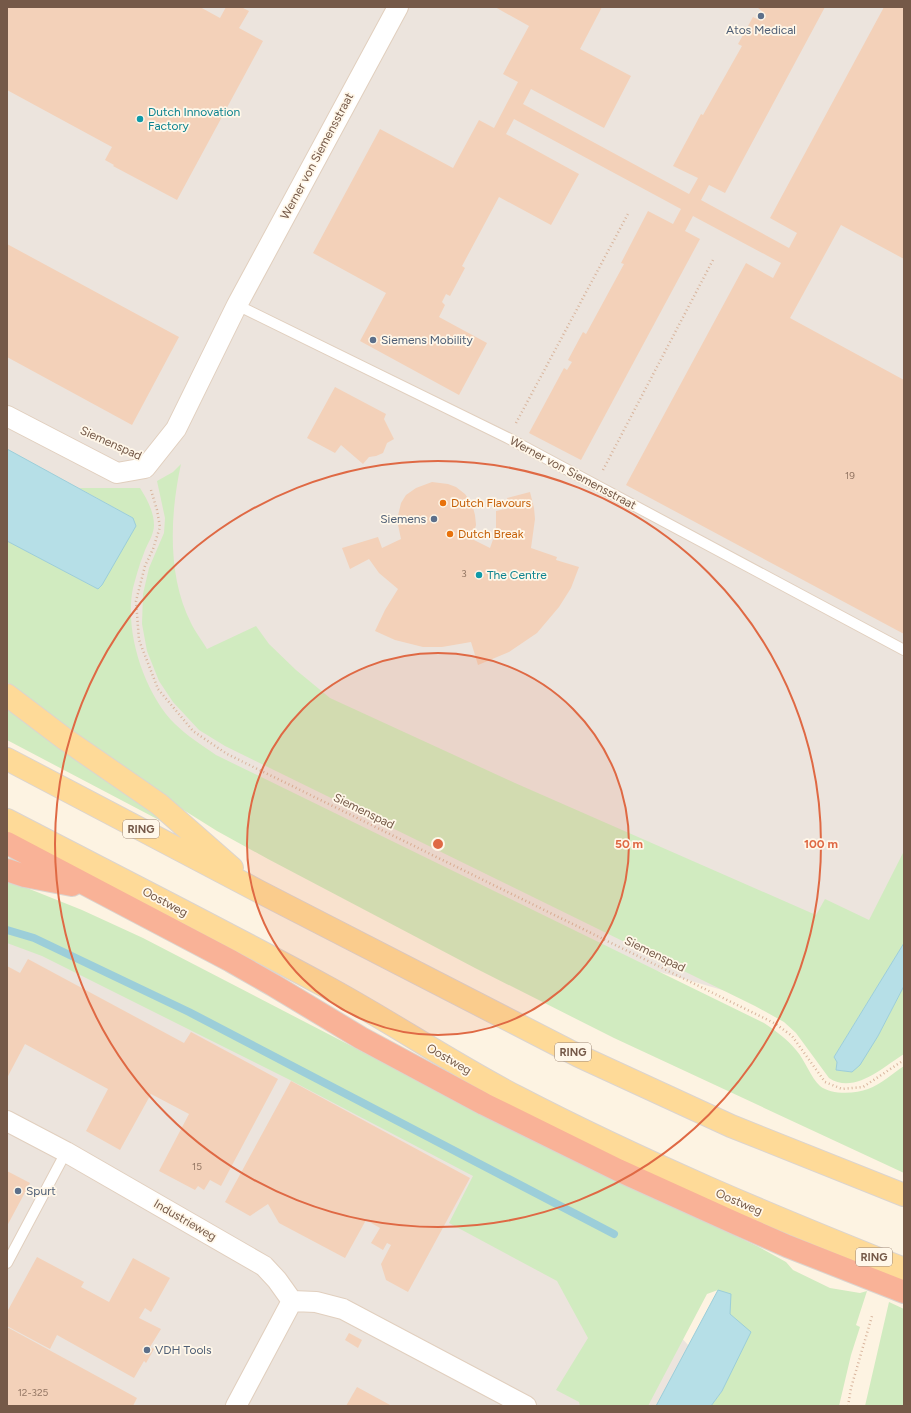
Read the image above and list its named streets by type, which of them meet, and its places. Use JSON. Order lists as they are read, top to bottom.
{
  "streets": {
    "main road": ["RING", "Oostweg"],
    "street": ["Werner von Siemensstraat", "Industrieweg"],
    "path": ["Siemenspad"]
  },
  "crossings": [
    ["Werner von Siemensstraat", "Siemenspad"]
  ],
  "places": [
    "Atos Medical",
    "Dutch Innovation Factory",
    "Siemens Mobility",
    "Dutch Flavours",
    "Siemens",
    "Dutch Break",
    "The Centre",
    "Spurt",
    "VDH Tools"
  ],
  "house_numbers": [
    "19",
    "3",
    "15",
    "12-325"
  ],
  "rings": ["50 m", "100 m"]
}
